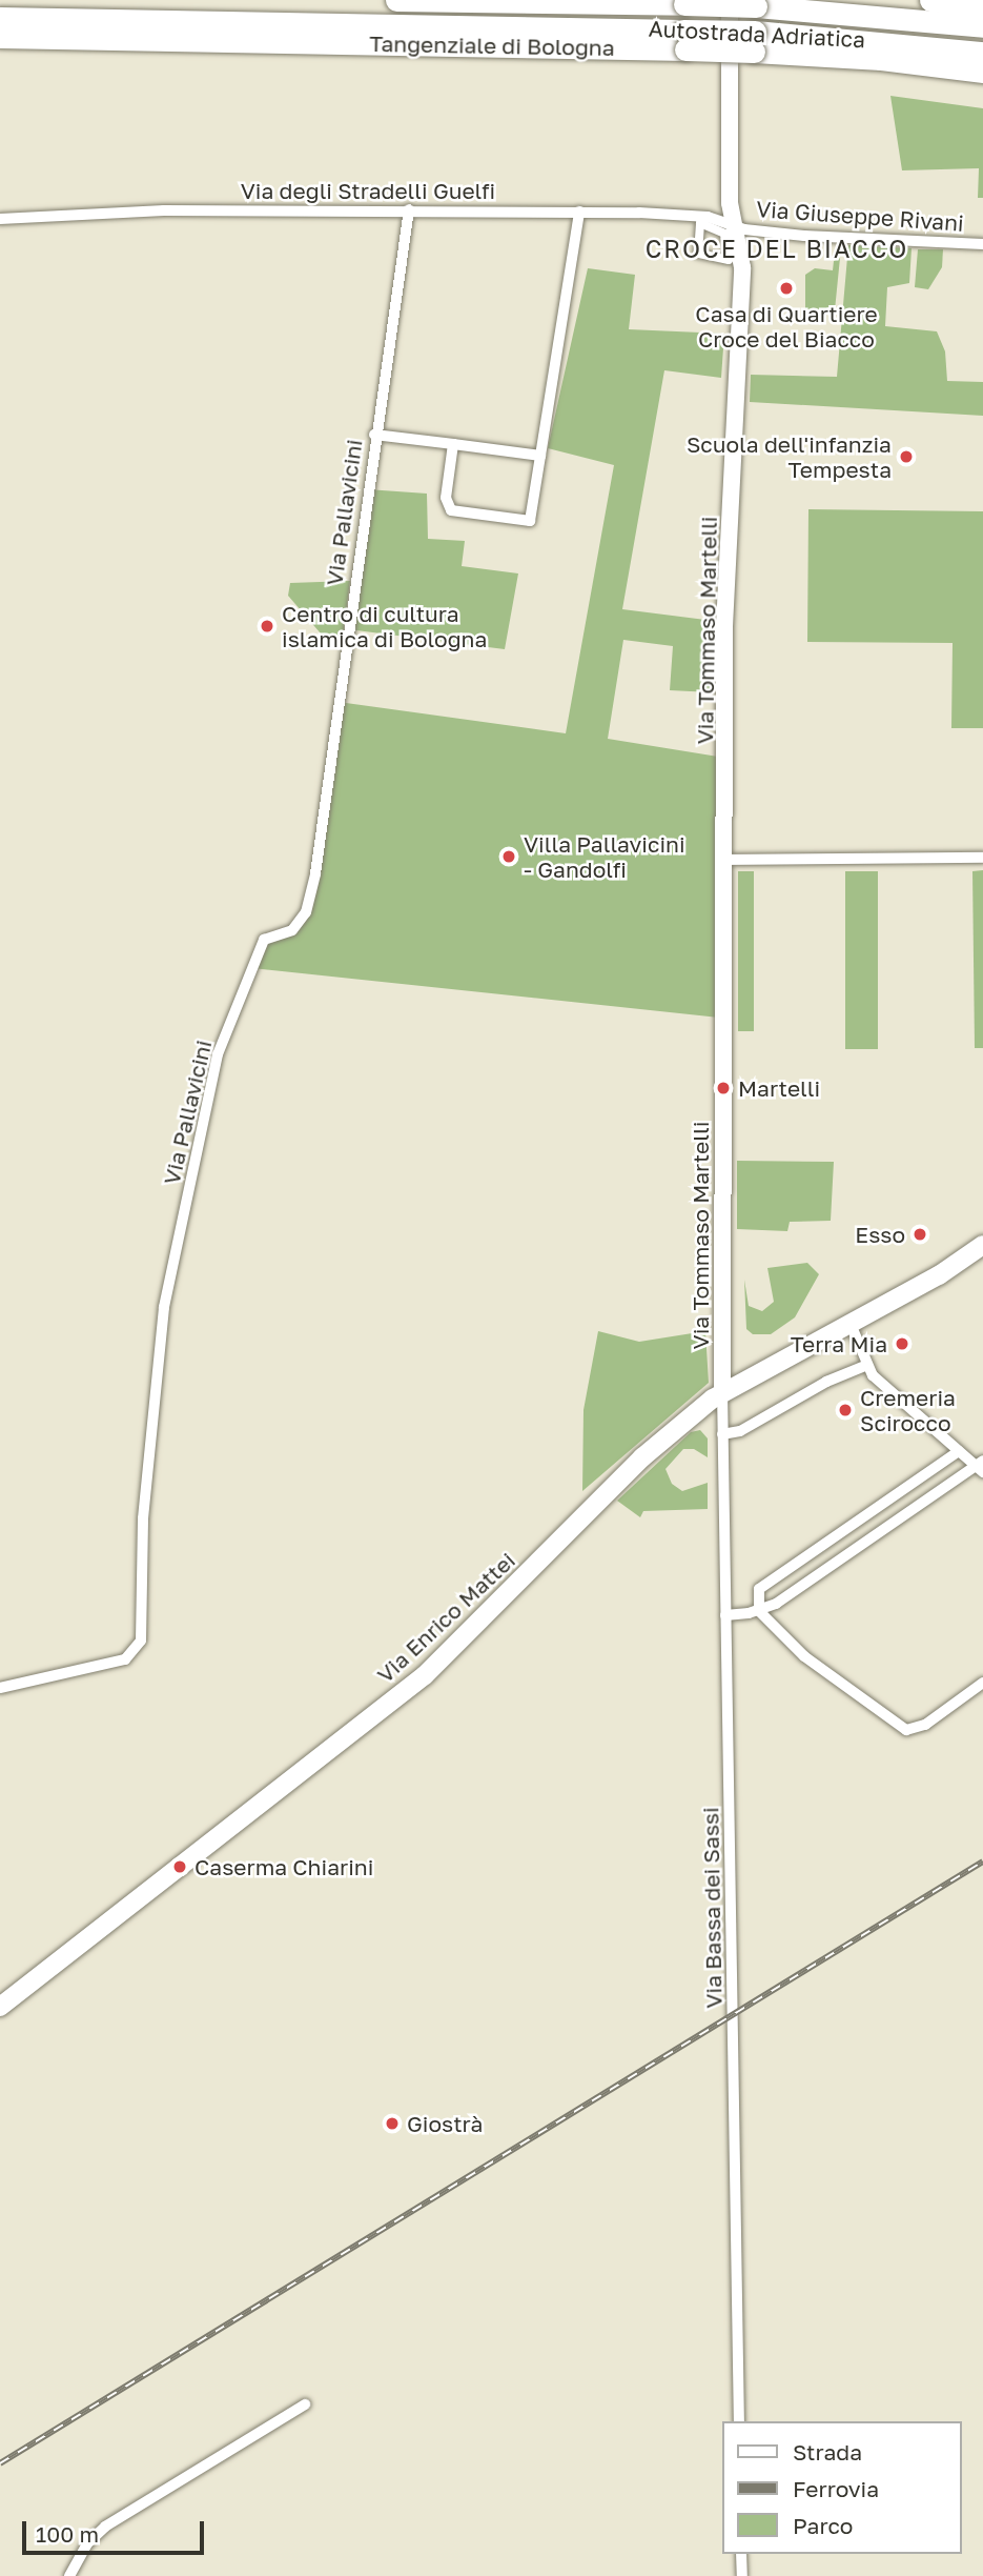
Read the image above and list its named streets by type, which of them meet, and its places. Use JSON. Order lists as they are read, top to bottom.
{
  "streets": {
    "highway": ["Autostrada Adriatica", "Tangenziale di Bologna"],
    "main road": ["Via Tommaso Martelli", "Via Enrico Mattei"],
    "street": [
      "Via degli Stradelli Guelfi",
      "Via Giuseppe Rivani",
      "Via Pallavicini",
      "Via Bassa dei Sassi"
    ]
  },
  "crossings": [
    ["Autostrada Adriatica", "Tangenziale di Bologna"],
    ["Via degli Stradelli Guelfi", "Via Giuseppe Rivani"],
    ["Via degli Stradelli Guelfi", "Via Pallavicini"],
    ["Via degli Stradelli Guelfi", "Via Tommaso Martelli"],
    ["Via Giuseppe Rivani", "Via Tommaso Martelli"],
    ["Via Tommaso Martelli", "Via Enrico Mattei"],
    ["Via Tommaso Martelli", "Via Bassa dei Sassi"],
    ["Via Enrico Mattei", "Via Bassa dei Sassi"]
  ],
  "districts": ["CROCE DEL BIACCO"],
  "places": [
    "Casa di Quartiere Croce del Biacco",
    "Scuola dell'infanzia Tempesta",
    "Centro di cultura islamica di Bologna",
    "Villa Pallavicini - Gandolfi",
    "Martelli",
    "Esso",
    "Terra Mia",
    "Cremeria Scirocco",
    "Caserma Chiarini",
    "Giostrà"
  ],
  "legend": ["Strada", "Ferrovia", "Parco"],
  "scale_bar": "100 m"
}
